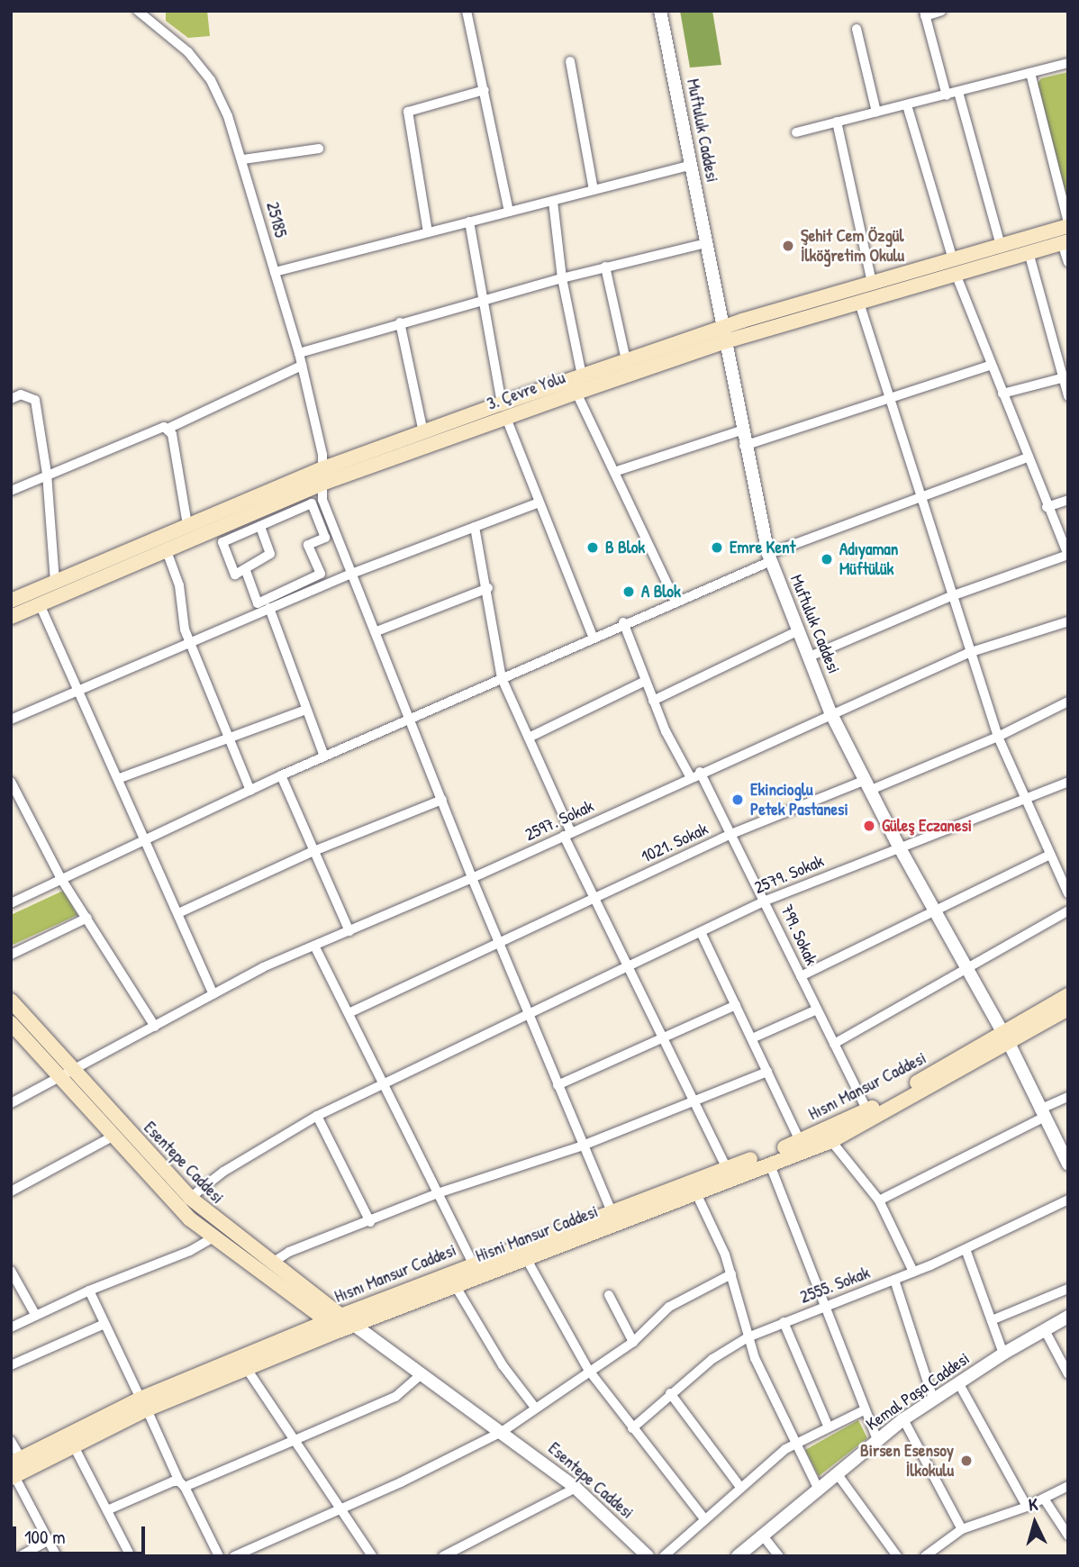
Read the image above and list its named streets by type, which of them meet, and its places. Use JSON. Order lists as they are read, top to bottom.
{
  "streets": {
    "main road": [
      "3. Çevre Yolu",
      "Hısnı Mansur Caddesi",
      "Esentepe Caddesi",
      "Hisni Mansur Caddesi"
    ],
    "street": [
      "Muftuluk Caddesi",
      "25185",
      "2597. Sokak",
      "1021. Sokak",
      "2579. Sokak",
      "799. Sokak",
      "2555. Sokak",
      "Kemal Paşa Caddesi"
    ]
  },
  "crossings": [
    ["Muftuluk Caddesi", "3. Çevre Yolu"],
    ["Muftuluk Caddesi", "2597. Sokak"],
    ["Muftuluk Caddesi", "1021. Sokak"],
    ["Muftuluk Caddesi", "2579. Sokak"],
    ["Muftuluk Caddesi", "Hısnı Mansur Caddesi"],
    ["Muftuluk Caddesi", "Hisni Mansur Caddesi"],
    ["25185", "3. Çevre Yolu"],
    ["25185", "2597. Sokak"],
    ["25185", "1021. Sokak"],
    ["25185", "2579. Sokak"],
    ["25185", "Hısnı Mansur Caddesi"],
    ["2597. Sokak", "799. Sokak"],
    ["2597. Sokak", "Esentepe Caddesi"],
    ["1021. Sokak", "799. Sokak"],
    ["2579. Sokak", "799. Sokak"],
    ["2579. Sokak", "Esentepe Caddesi"],
    ["799. Sokak", "Hısnı Mansur Caddesi"],
    ["Hısnı Mansur Caddesi", "Esentepe Caddesi"],
    ["Hısnı Mansur Caddesi", "Hisni Mansur Caddesi"],
    ["Esentepe Caddesi", "Hisni Mansur Caddesi"]
  ],
  "places": [
    "Şehit Cem Özgül İlköğretim Okulu",
    "B Blok",
    "Emre Kent",
    "Adıyaman Müftülük",
    "A Blok",
    "Ekincioglu Petek Pastanesi",
    "Güleş Eczanesi",
    "Birsen Esensoy İlkokulu"
  ],
  "scale_bar": "100 m",
  "north": "top"
}
